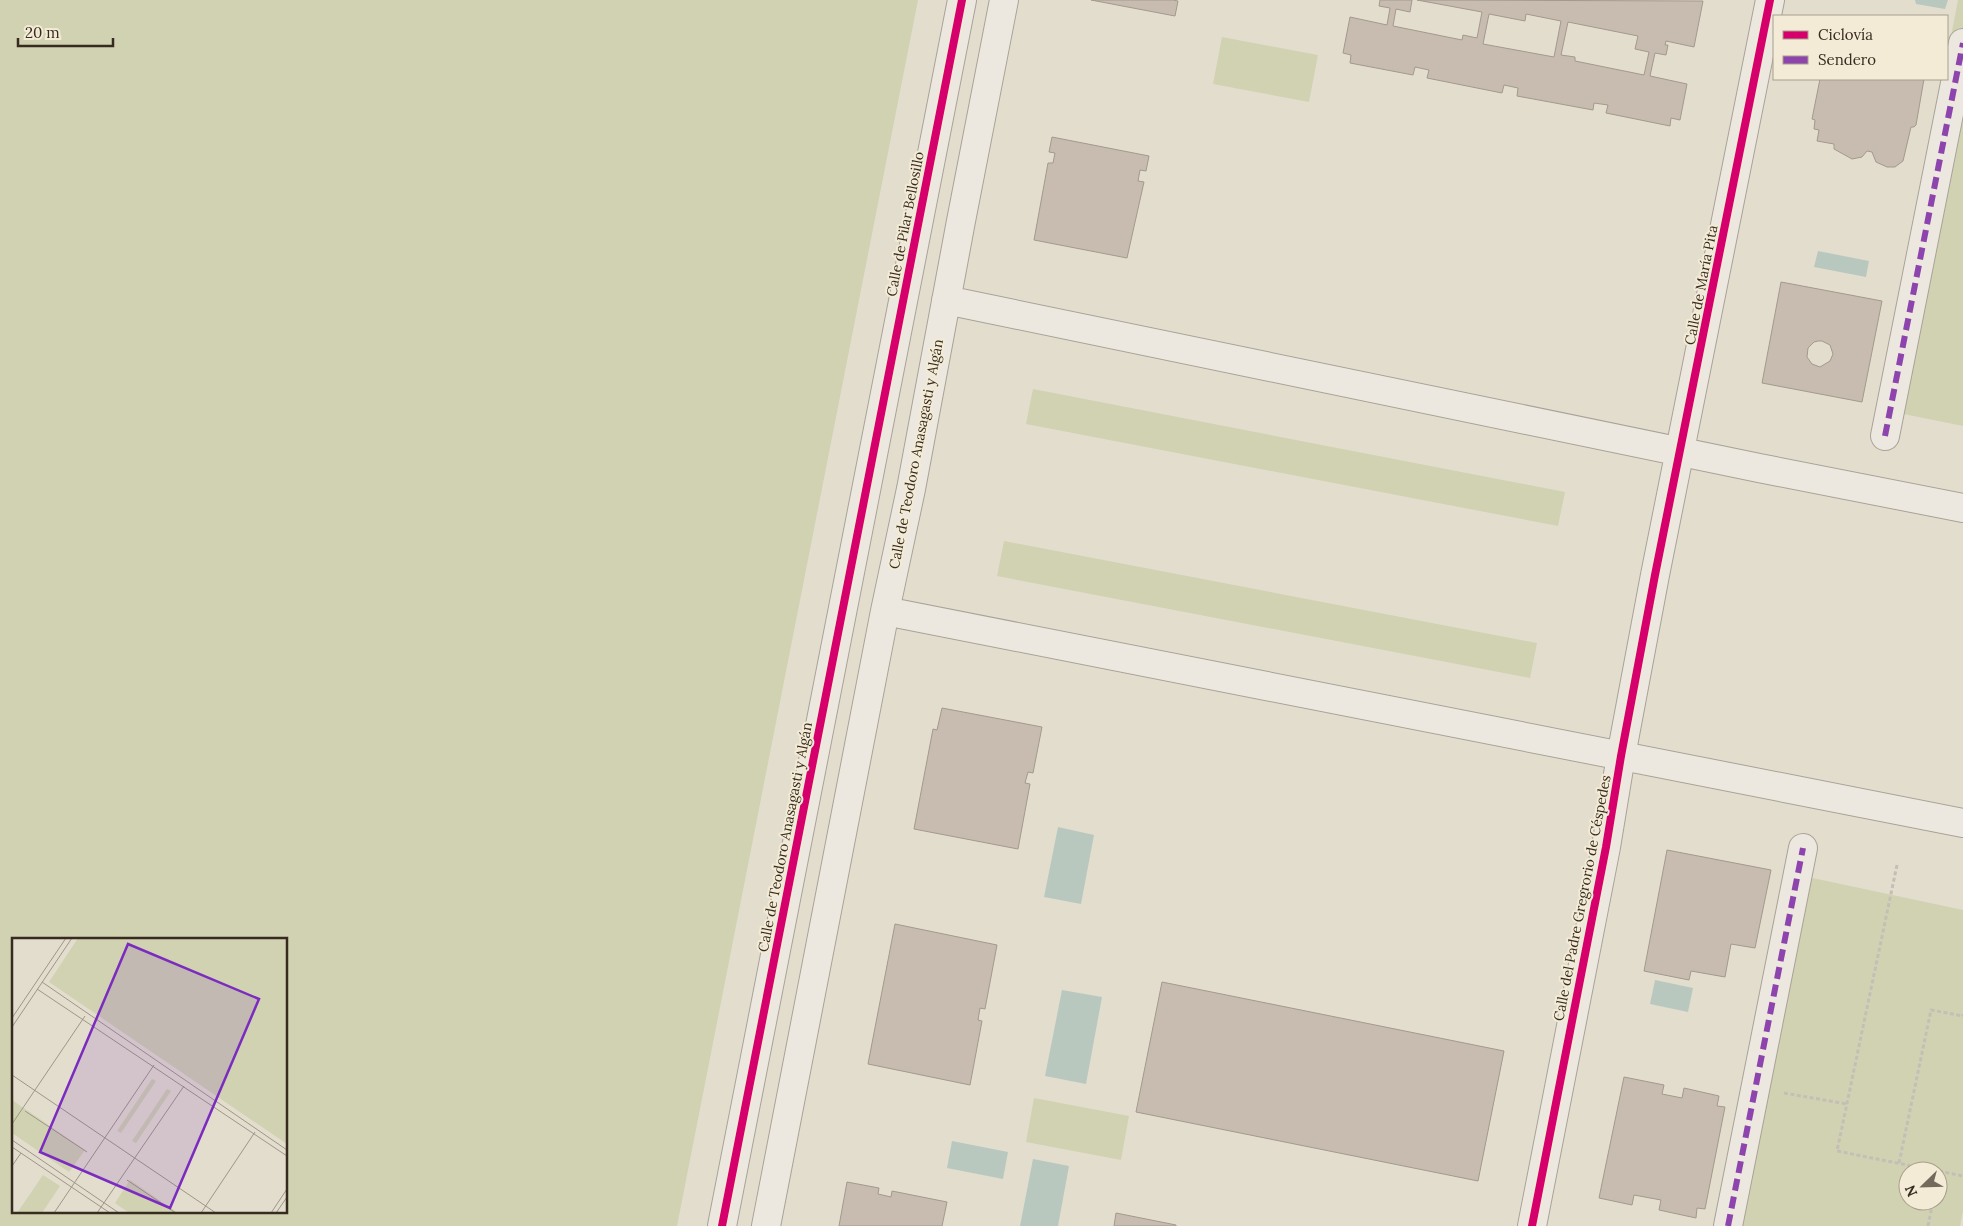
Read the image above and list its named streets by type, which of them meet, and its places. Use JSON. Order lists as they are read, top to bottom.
{
  "streets": {
    "street": [
      "Calle de Pilar Bellosillo",
      "Calle de María Pita",
      "Calle de Teodoro Anasagasti y Algán",
      "Calle del Padre Gregrorio de Céspedes"
    ]
  },
  "crossings": [
    ["Calle de Pilar Bellosillo", "Calle de Teodoro Anasagasti y Algán"],
    ["Calle de María Pita", "Calle del Padre Gregrorio de Céspedes"]
  ],
  "legend": ["Ciclovía", "Sendero"],
  "scale_bar": "20 m",
  "north": "bottom left"
}
